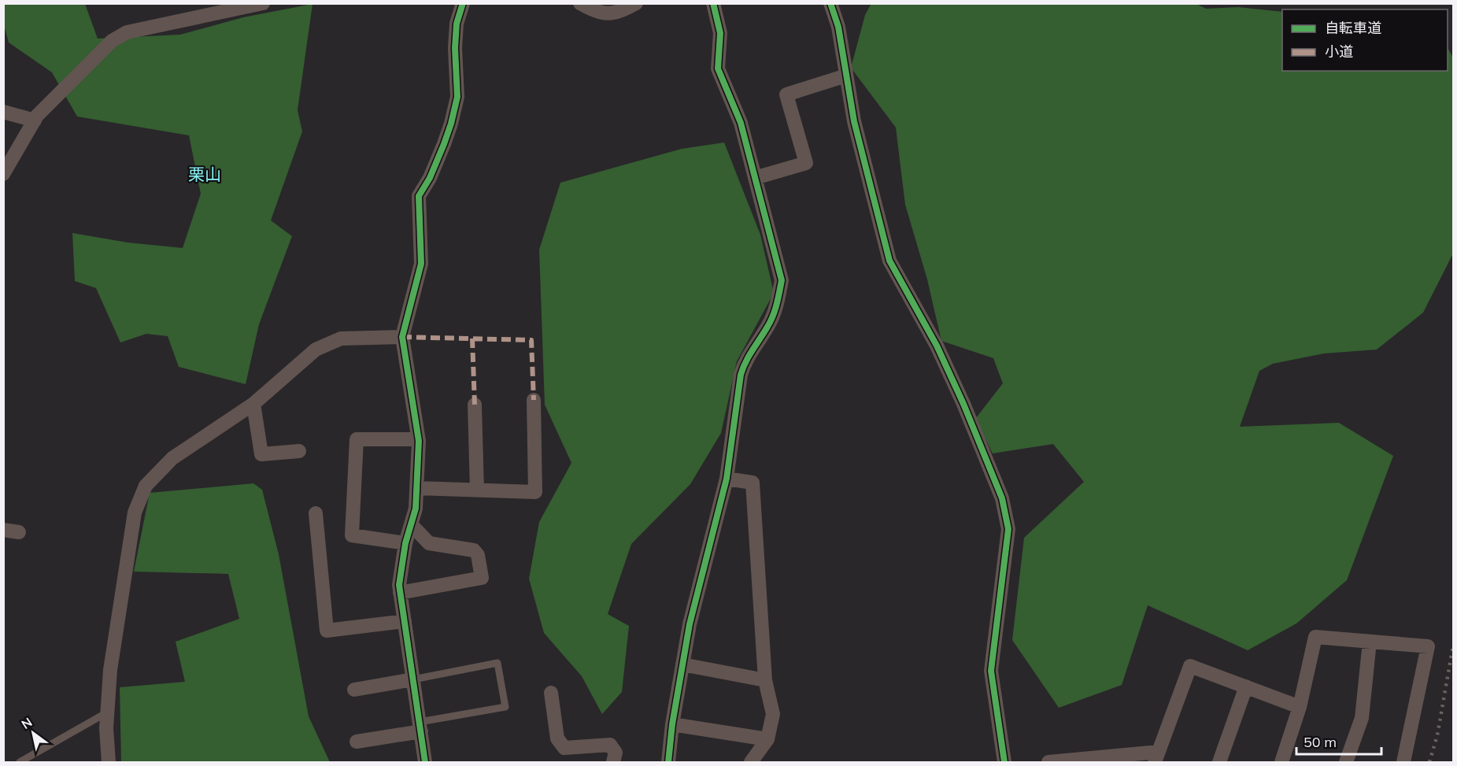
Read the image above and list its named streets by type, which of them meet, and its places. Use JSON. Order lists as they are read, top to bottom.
{
  "districts": ["栗山"],
  "legend": ["自転車道", "小道"],
  "scale_bar": "50 m",
  "north": "top left"
}
